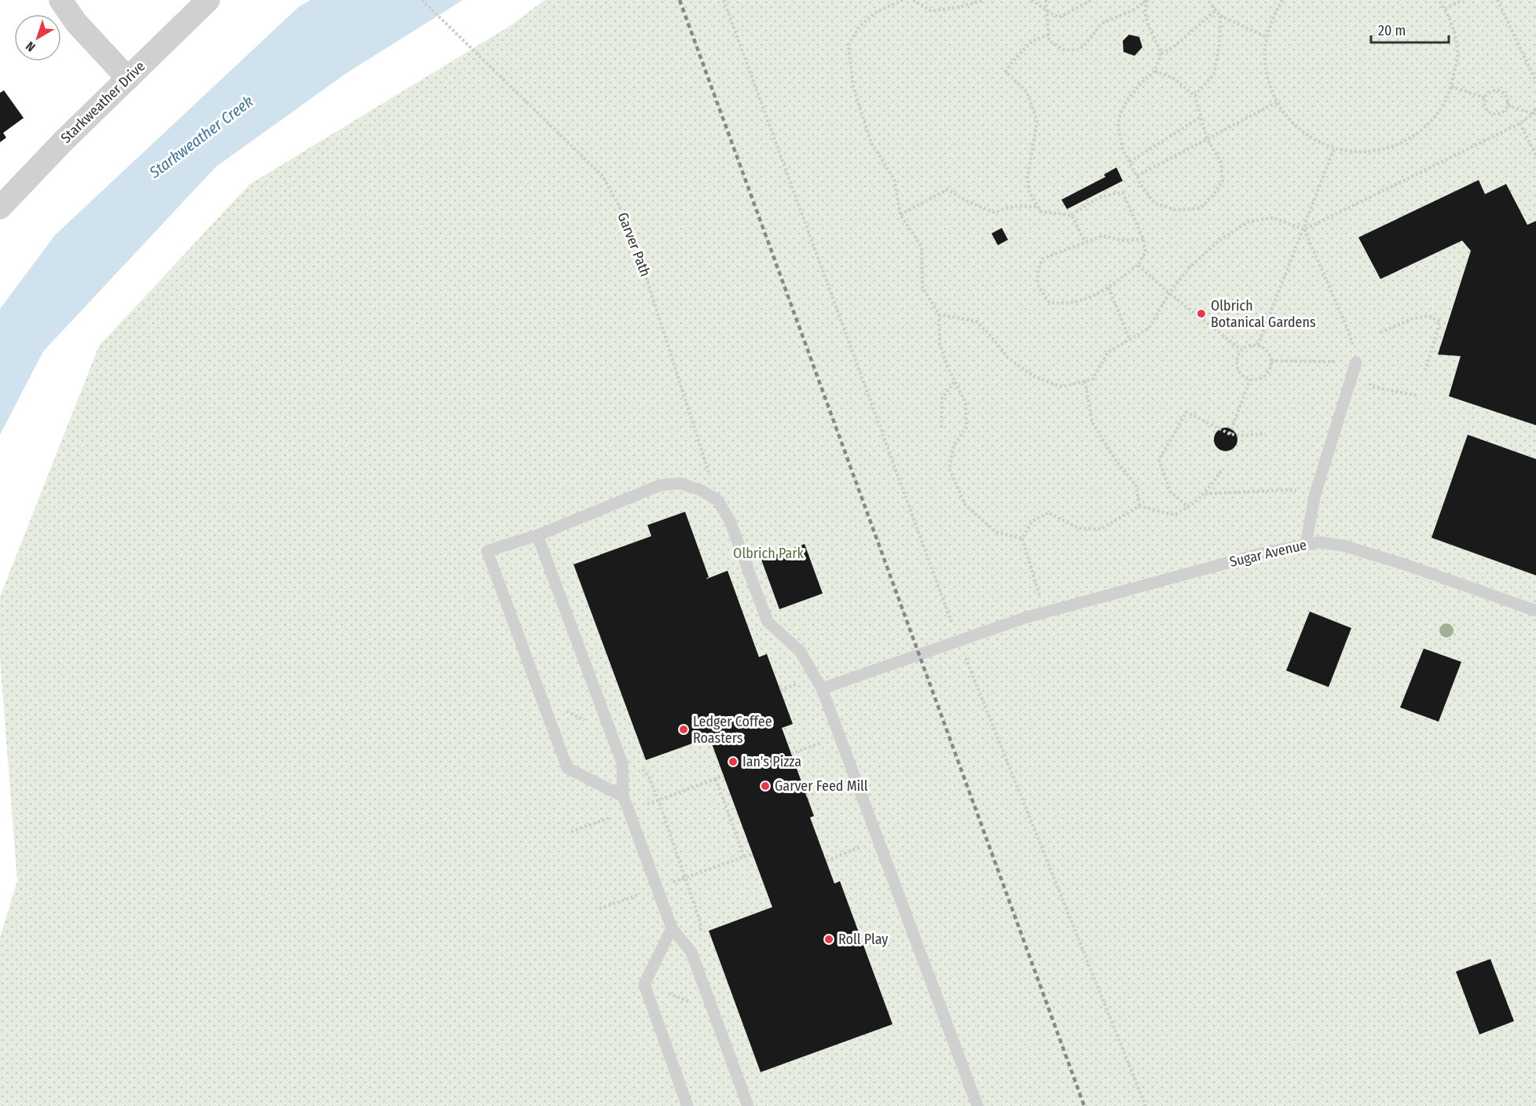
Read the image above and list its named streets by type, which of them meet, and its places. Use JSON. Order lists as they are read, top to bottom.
{
  "streets": {
    "street": ["Starkweather Drive"],
    "lane": ["Sugar Avenue"],
    "path": ["Garver Path"]
  },
  "water": ["Starkweather Creek"],
  "parks": ["Olbrich Park"],
  "places": [
    "Olbrich Botanical Gardens",
    "Ledger Coffee Roasters",
    "Ian's Pizza",
    "Garver Feed Mill",
    "Roll Play"
  ],
  "scale_bar": "20 m",
  "north": "bottom left"
}
